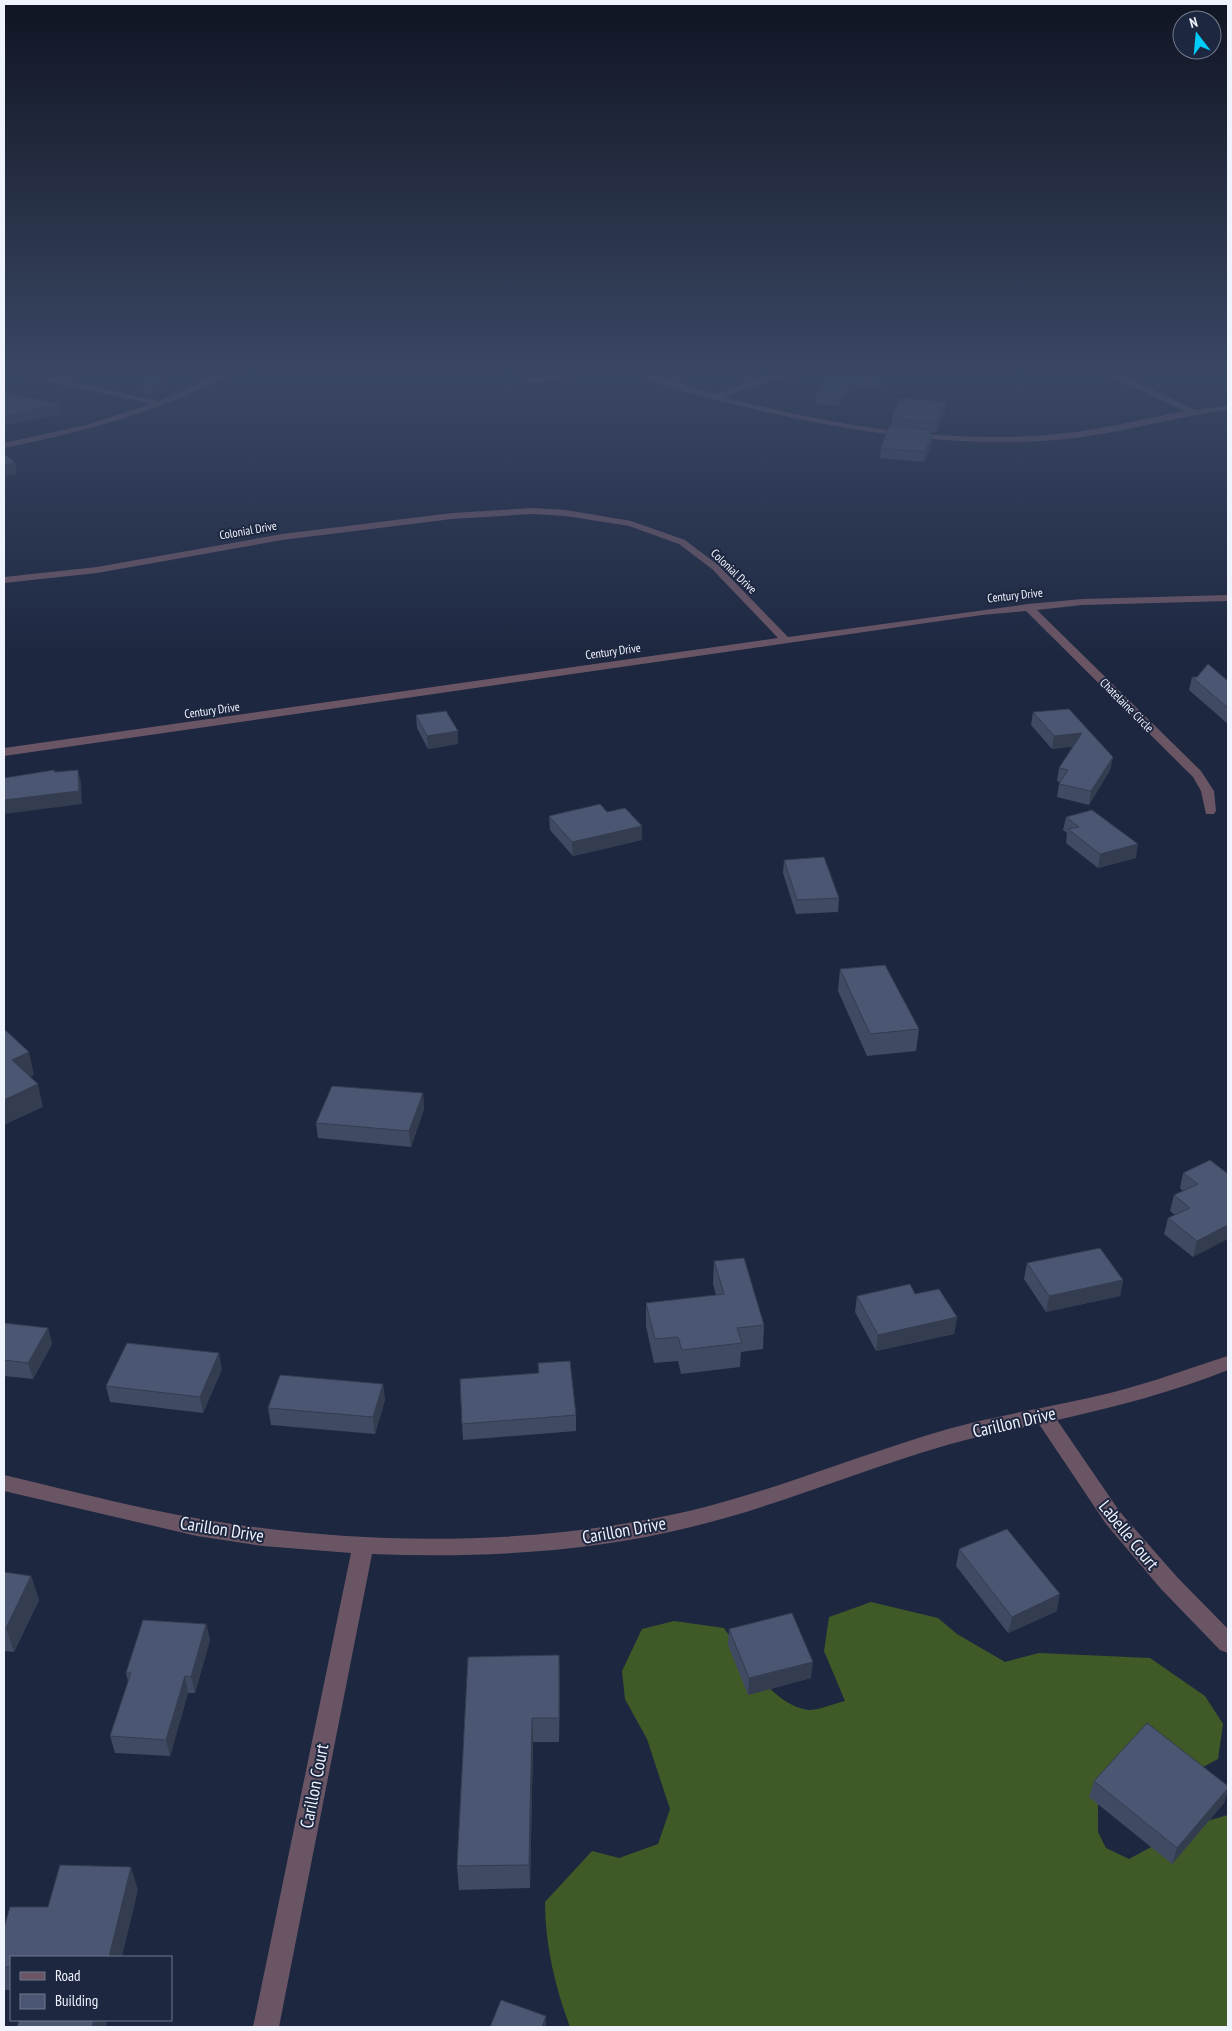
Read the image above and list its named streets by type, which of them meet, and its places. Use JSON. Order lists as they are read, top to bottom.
{
  "streets": {
    "street": [
      "Colonial Drive",
      "Century Drive",
      "Chatelaine Circle",
      "Carillon Drive",
      "Labelle Court",
      "Carillon Court"
    ]
  },
  "crossings": [
    ["Colonial Drive", "Century Drive"],
    ["Century Drive", "Chatelaine Circle"],
    ["Carillon Drive", "Labelle Court"],
    ["Carillon Drive", "Carillon Court"]
  ],
  "legend": ["Road", "Building"],
  "north": "top"
}
